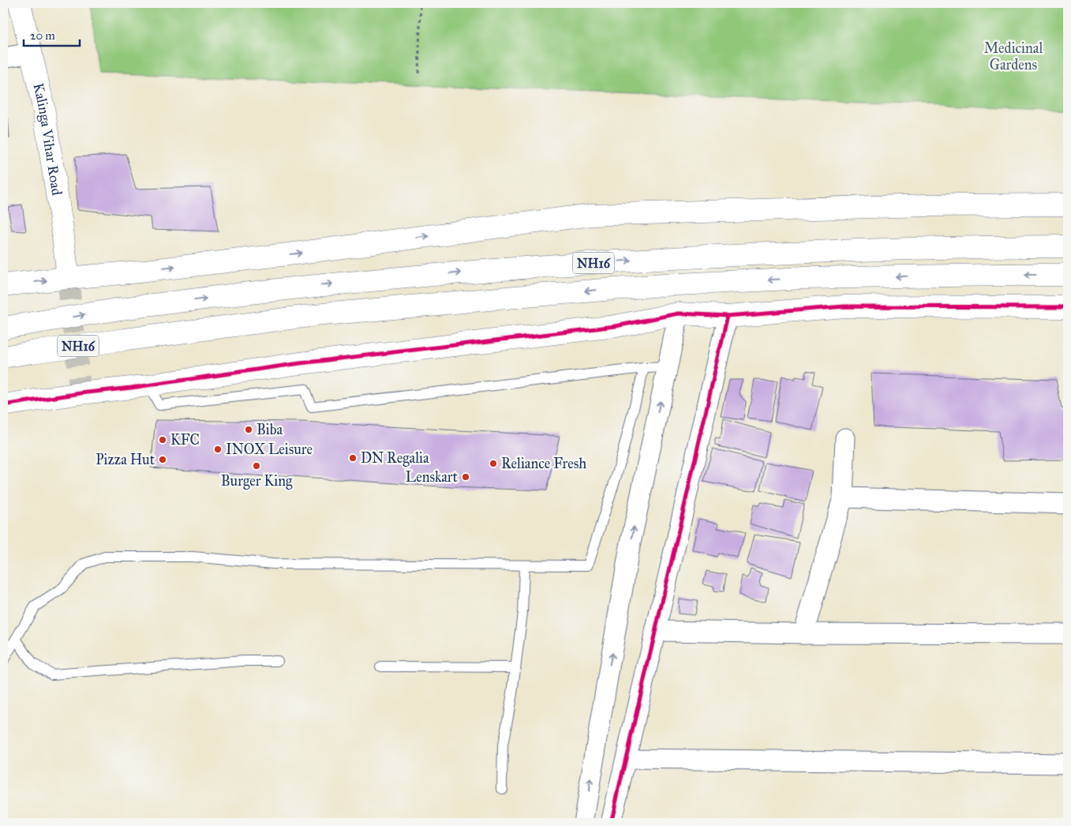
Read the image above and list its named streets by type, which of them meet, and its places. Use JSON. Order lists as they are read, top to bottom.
{
  "streets": {
    "main road": ["Kalinga Vihar Road", "NH16"]
  },
  "parks": ["Medicinal Gardens"],
  "places": [
    "Biba",
    "KFC",
    "INOX Leisure",
    "DN Regalia",
    "Pizza Hut",
    "Reliance Fresh",
    "Burger King",
    "Lenskart"
  ],
  "scale_bar": "20 m"
}
